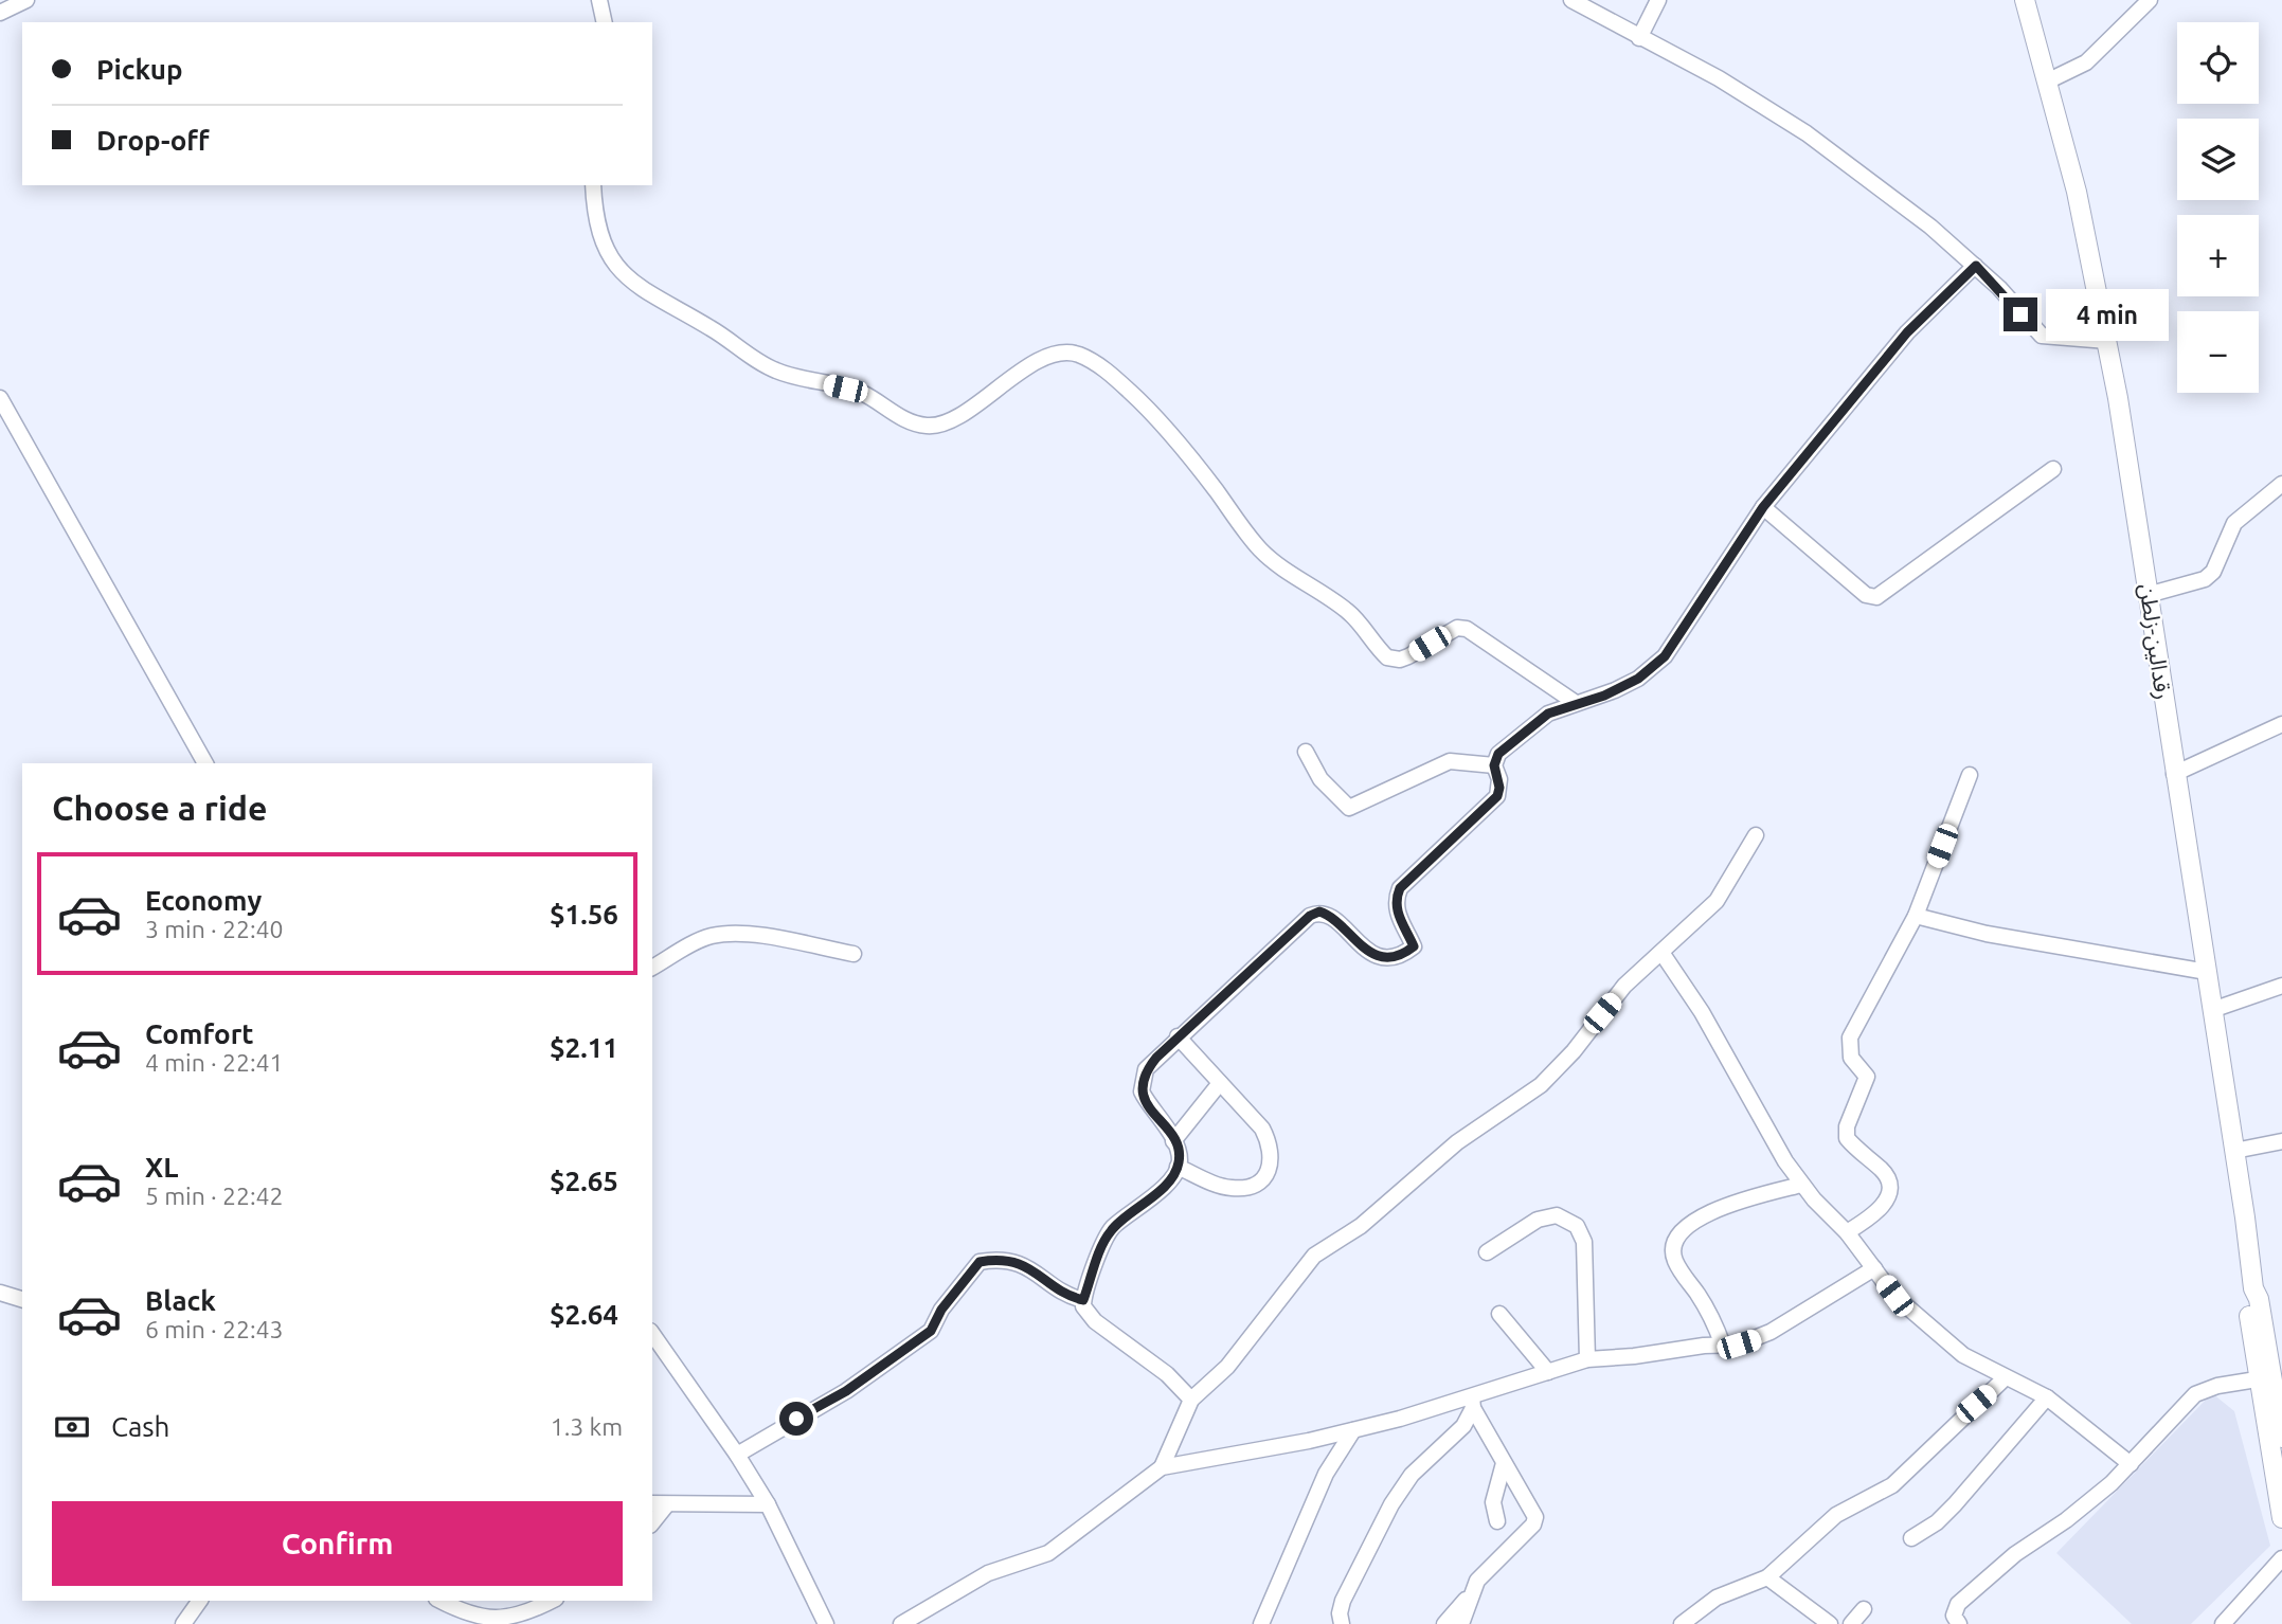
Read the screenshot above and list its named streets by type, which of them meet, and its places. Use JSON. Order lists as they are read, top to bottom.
{
  "streets": {
    "main road": ["رقدالين-زلطن"]
  },
  "page": {
    "map_buttons": ["+", "−"],
    "banner": ["Pickup", "Drop-off"],
    "bubble": "4 min",
    "heading": "Choose a ride",
    "list": [
      {
        "name": "Economy",
        "note": "3 min · 22:40",
        "value": "$1.56"
      },
      {
        "name": "Comfort",
        "note": "4 min · 22:41",
        "value": "$2.11"
      },
      {
        "name": "XL",
        "note": "5 min · 22:42",
        "value": "$2.65"
      },
      {
        "name": "Black",
        "note": "6 min · 22:43",
        "value": "$2.64"
      }
    ],
    "pay": ["Cash", "1.3 km"],
    "buttons": "Confirm"
  }
}
